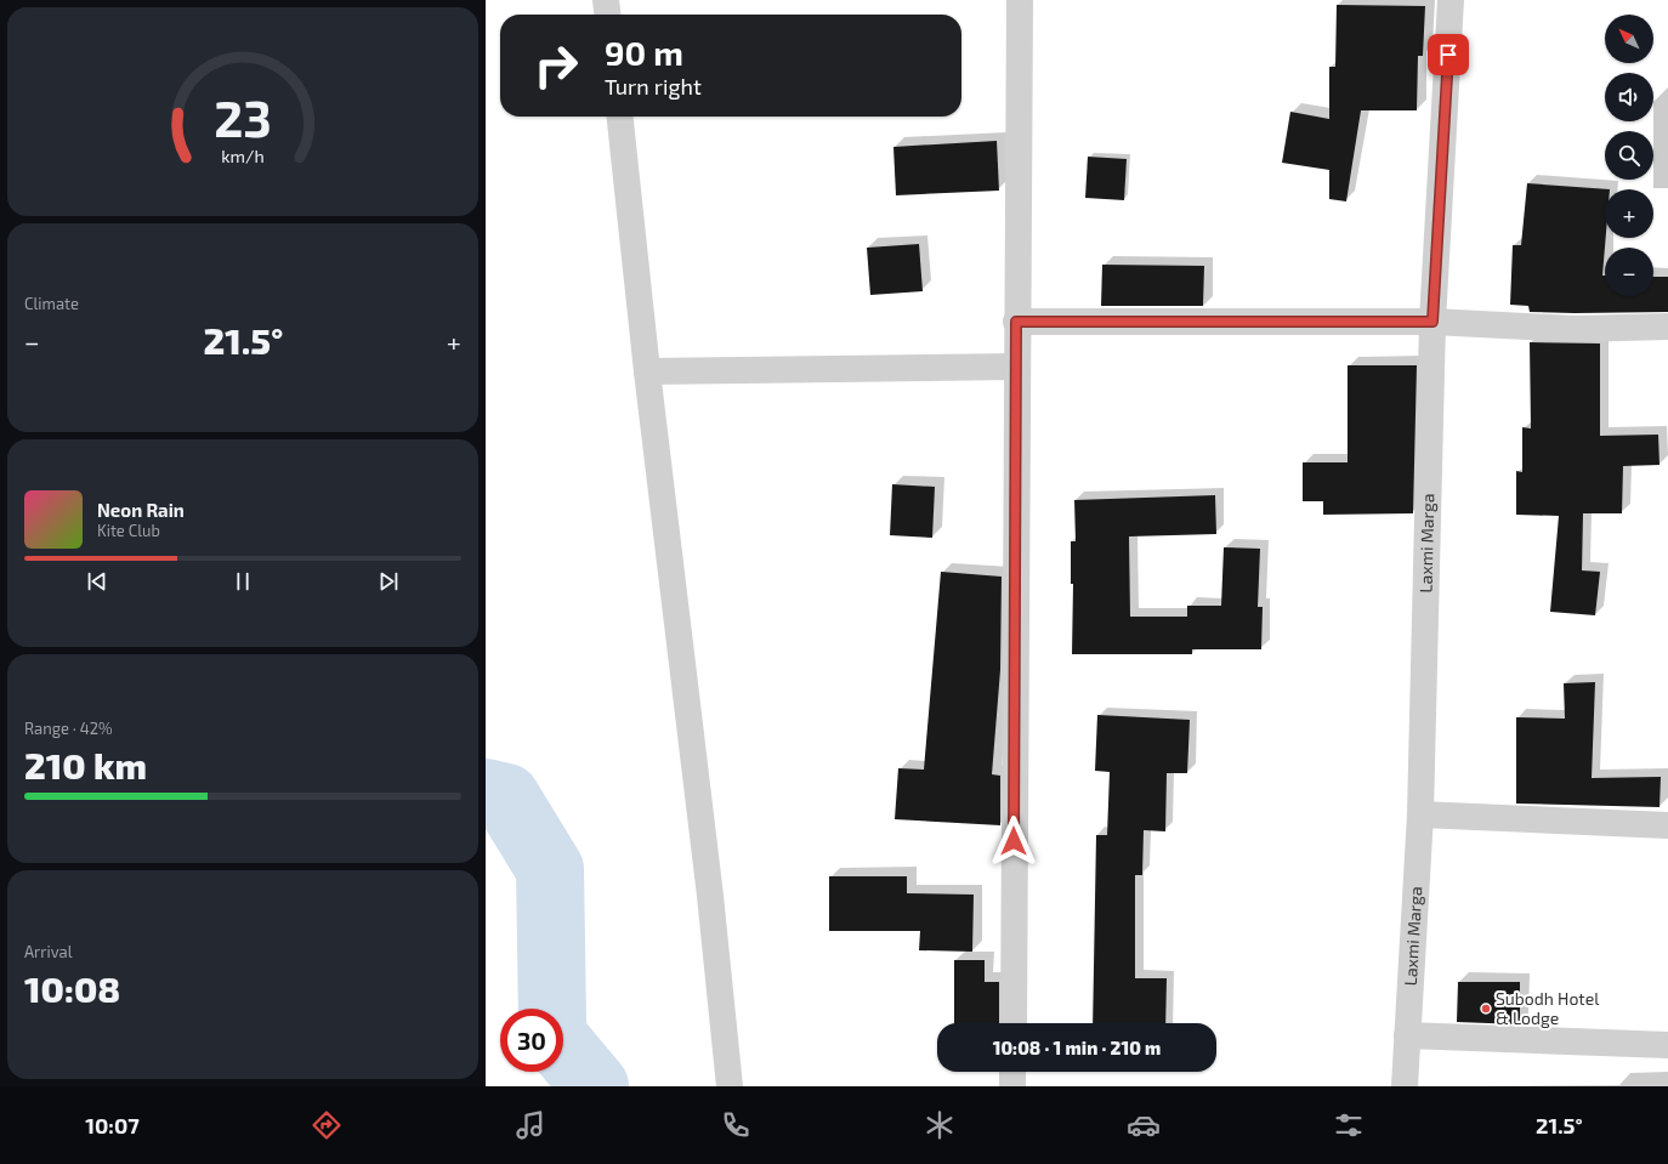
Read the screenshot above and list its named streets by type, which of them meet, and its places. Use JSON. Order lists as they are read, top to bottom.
{
  "streets": {
    "street": ["Laxmi Marga"]
  },
  "places": ["Subodh Hotel & Lodge"],
  "north": "top left",
  "page": {
    "map_buttons": ["+", "−"],
    "turn": ["90 m", "Turn right"],
    "tile": [
      "Climate",
      ["Range · 42%", "210 km"],
      ["Arrival", "10:08"]
    ],
    "heat": ["−", "21.5°", "+"],
    "song": ["Neon Rain", "Kite Club"],
    "limit": "30",
    "trip": "10:08 · 1 min · 210 m",
    "tabs": ["10:07", "21.5°"],
    "gauge": ["23", "km/h"]
  }
}
